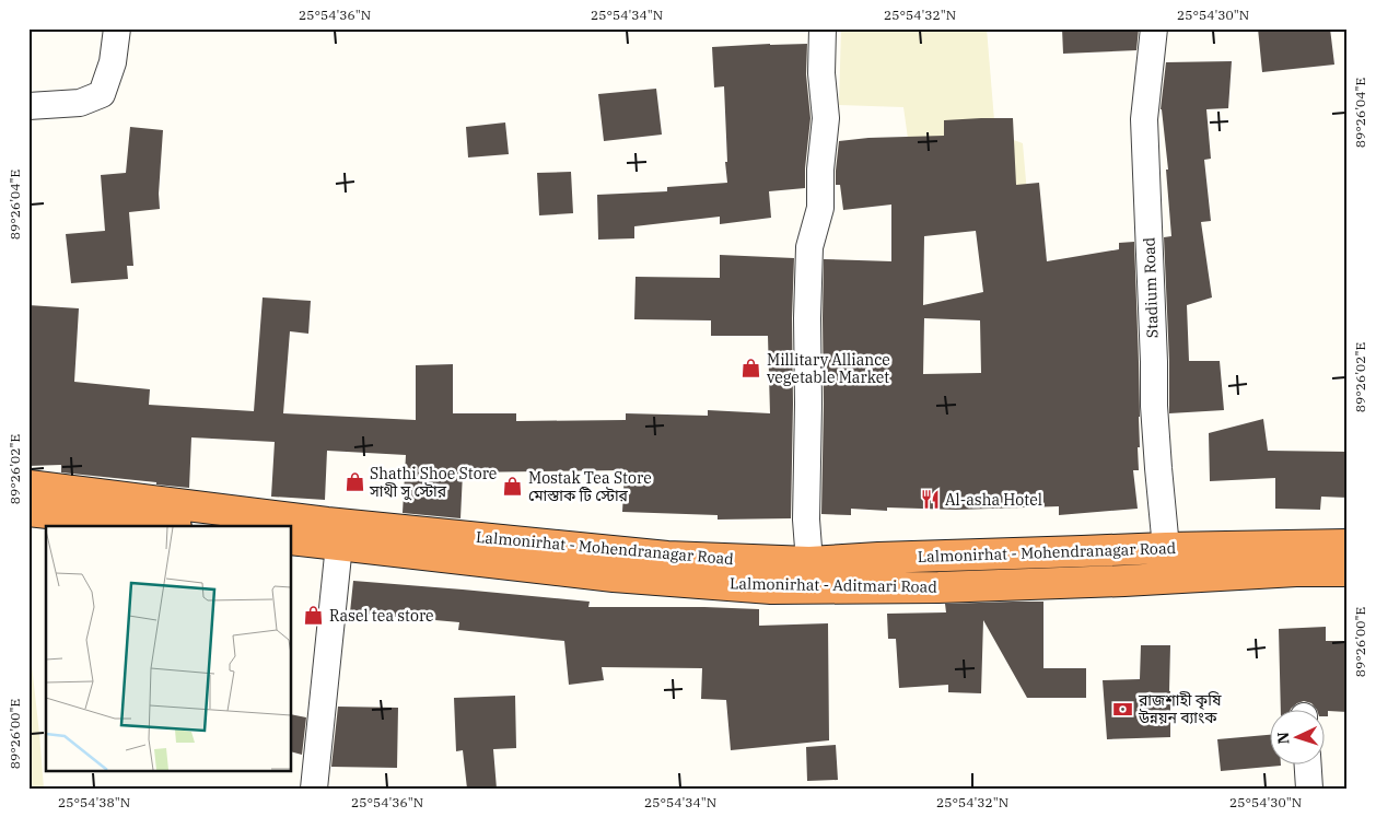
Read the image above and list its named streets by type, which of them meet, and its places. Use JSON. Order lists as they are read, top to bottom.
{
  "streets": {
    "highway": ["Lalmonirhat - Mohendranagar Road", "Lalmonirhat - Aditmari Road"],
    "street": ["Stadium Road"]
  },
  "crossings": [
    ["Stadium Road", "Lalmonirhat - Mohendranagar Road"]
  ],
  "places": {
    "shop": [
      "Millitary Alliance vegetable Market",
      "Shathi Shoe Store সাথী সু স্টোর",
      "Mostak Tea Store মোস্তাক টি স্টোর",
      "Rasel tea store"
    ],
    "restaurant": ["Al-asha Hotel"],
    "bank": ["রাজশাহী কৃষি উন্নয়ন ব্যাংক"]
  },
  "north": "left",
  "coordinates": [
    "25°54'36\"N",
    "25°54'34\"N",
    "25°54'32\"N",
    "25°54'30\"N",
    "89°26'04\"E",
    "89°26'02\"E",
    "89°26'00\"E",
    "25°54'38\"N"
  ]
}
